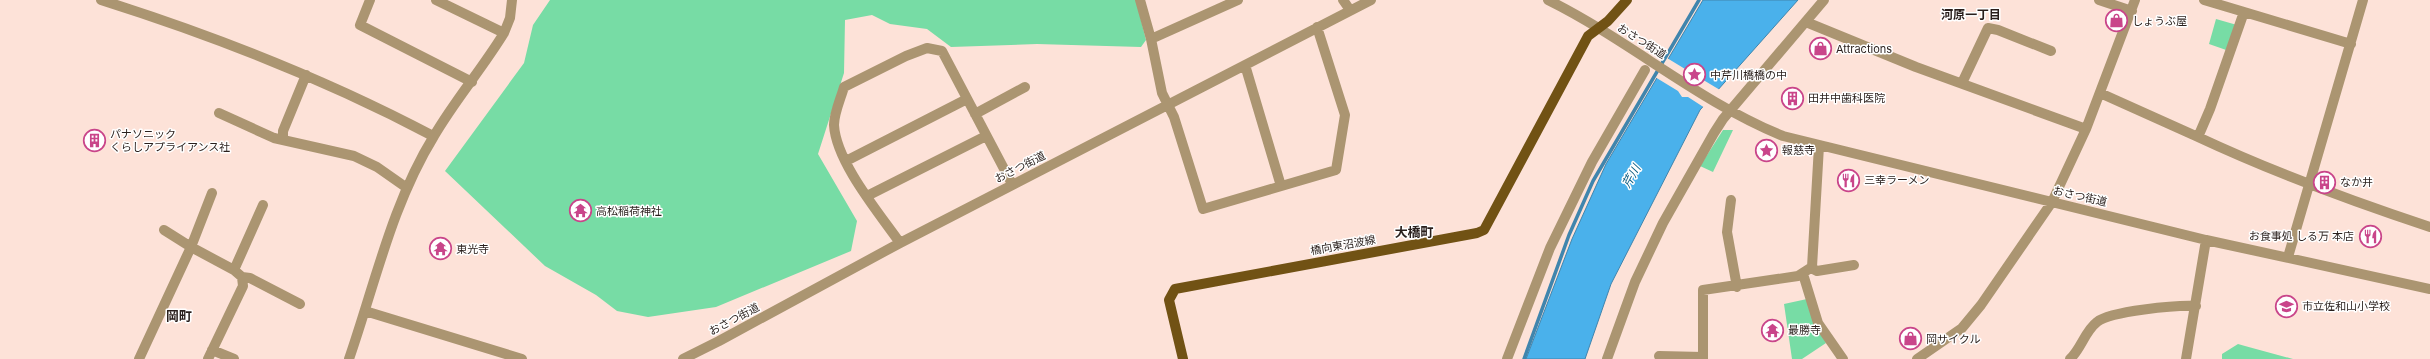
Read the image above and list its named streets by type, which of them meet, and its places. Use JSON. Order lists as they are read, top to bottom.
{
  "streets": {
    "main road": ["橋向東沼波線"],
    "street": ["おさつ街道"]
  },
  "crossings": [
    ["おさつ街道", "橋向東沼波線"]
  ],
  "districts": ["河原一丁目", "大橋町", "岡町"],
  "water": ["芹川"],
  "places": {
    "shop": ["しょうぶ屋", "Attractions", "岡サイクル"],
    "place": ["中芹川橋橋の中", "報慈寺"],
    "building": ["田井中歯科医院", "パナソニック くらしアプライアンス社", "なか井"],
    "restaurant": ["三幸ラーメン", "お食事処 しる万 本店"],
    "temple": ["高松稲荷神社", "東光寺", "最勝寺"],
    "school or university": ["市立佐和山小学校"]
  }
}
